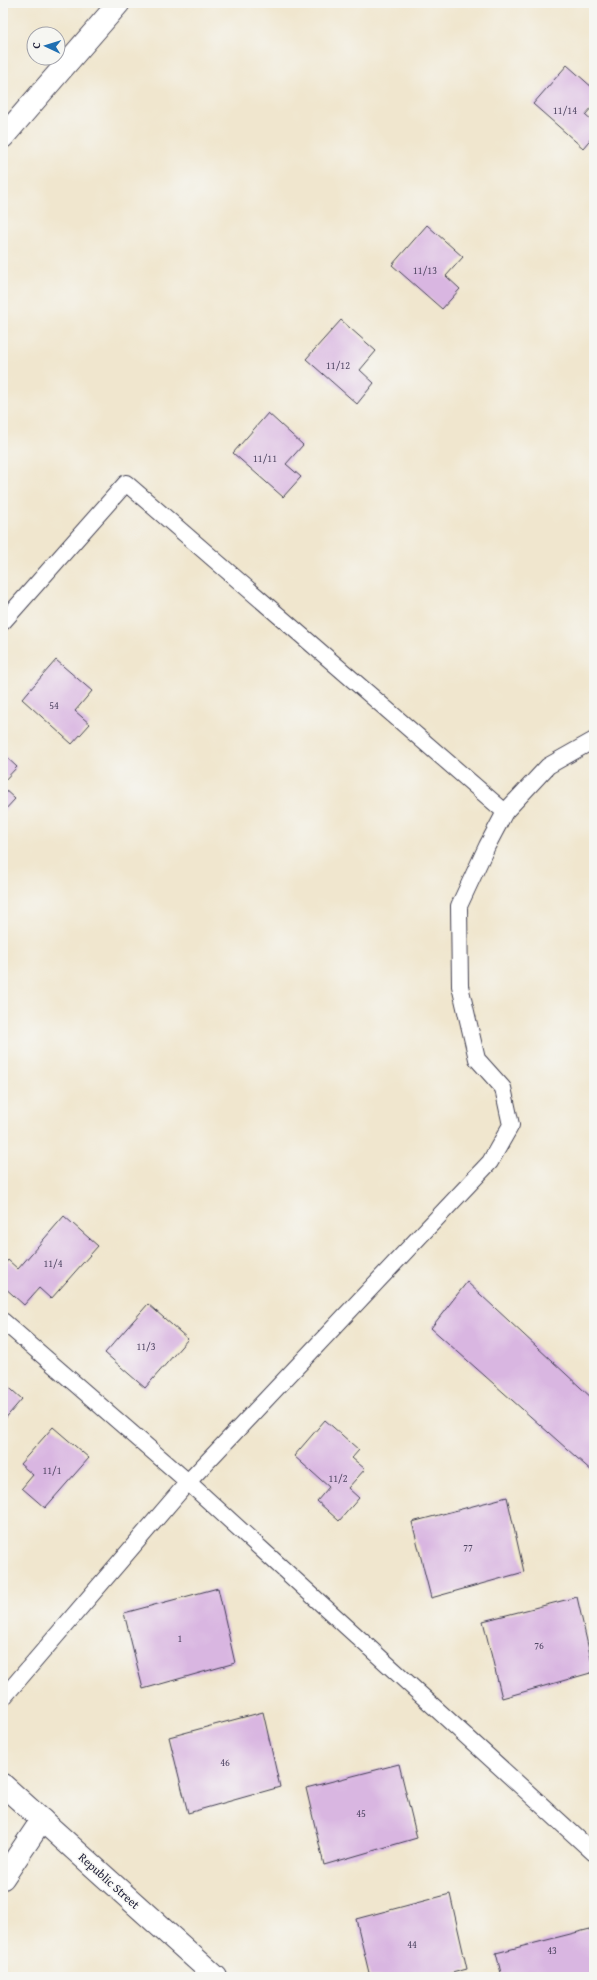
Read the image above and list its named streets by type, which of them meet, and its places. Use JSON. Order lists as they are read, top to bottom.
{
  "streets": {
    "main road": ["Republic Street"]
  },
  "house_numbers": [
    "11/14",
    "11/13",
    "11/12",
    "11/11",
    "54",
    "11/4",
    "11/3",
    "11/1",
    "11/2",
    "77",
    "1",
    "76",
    "46",
    "45",
    "44",
    "43"
  ],
  "north": "left"
}
